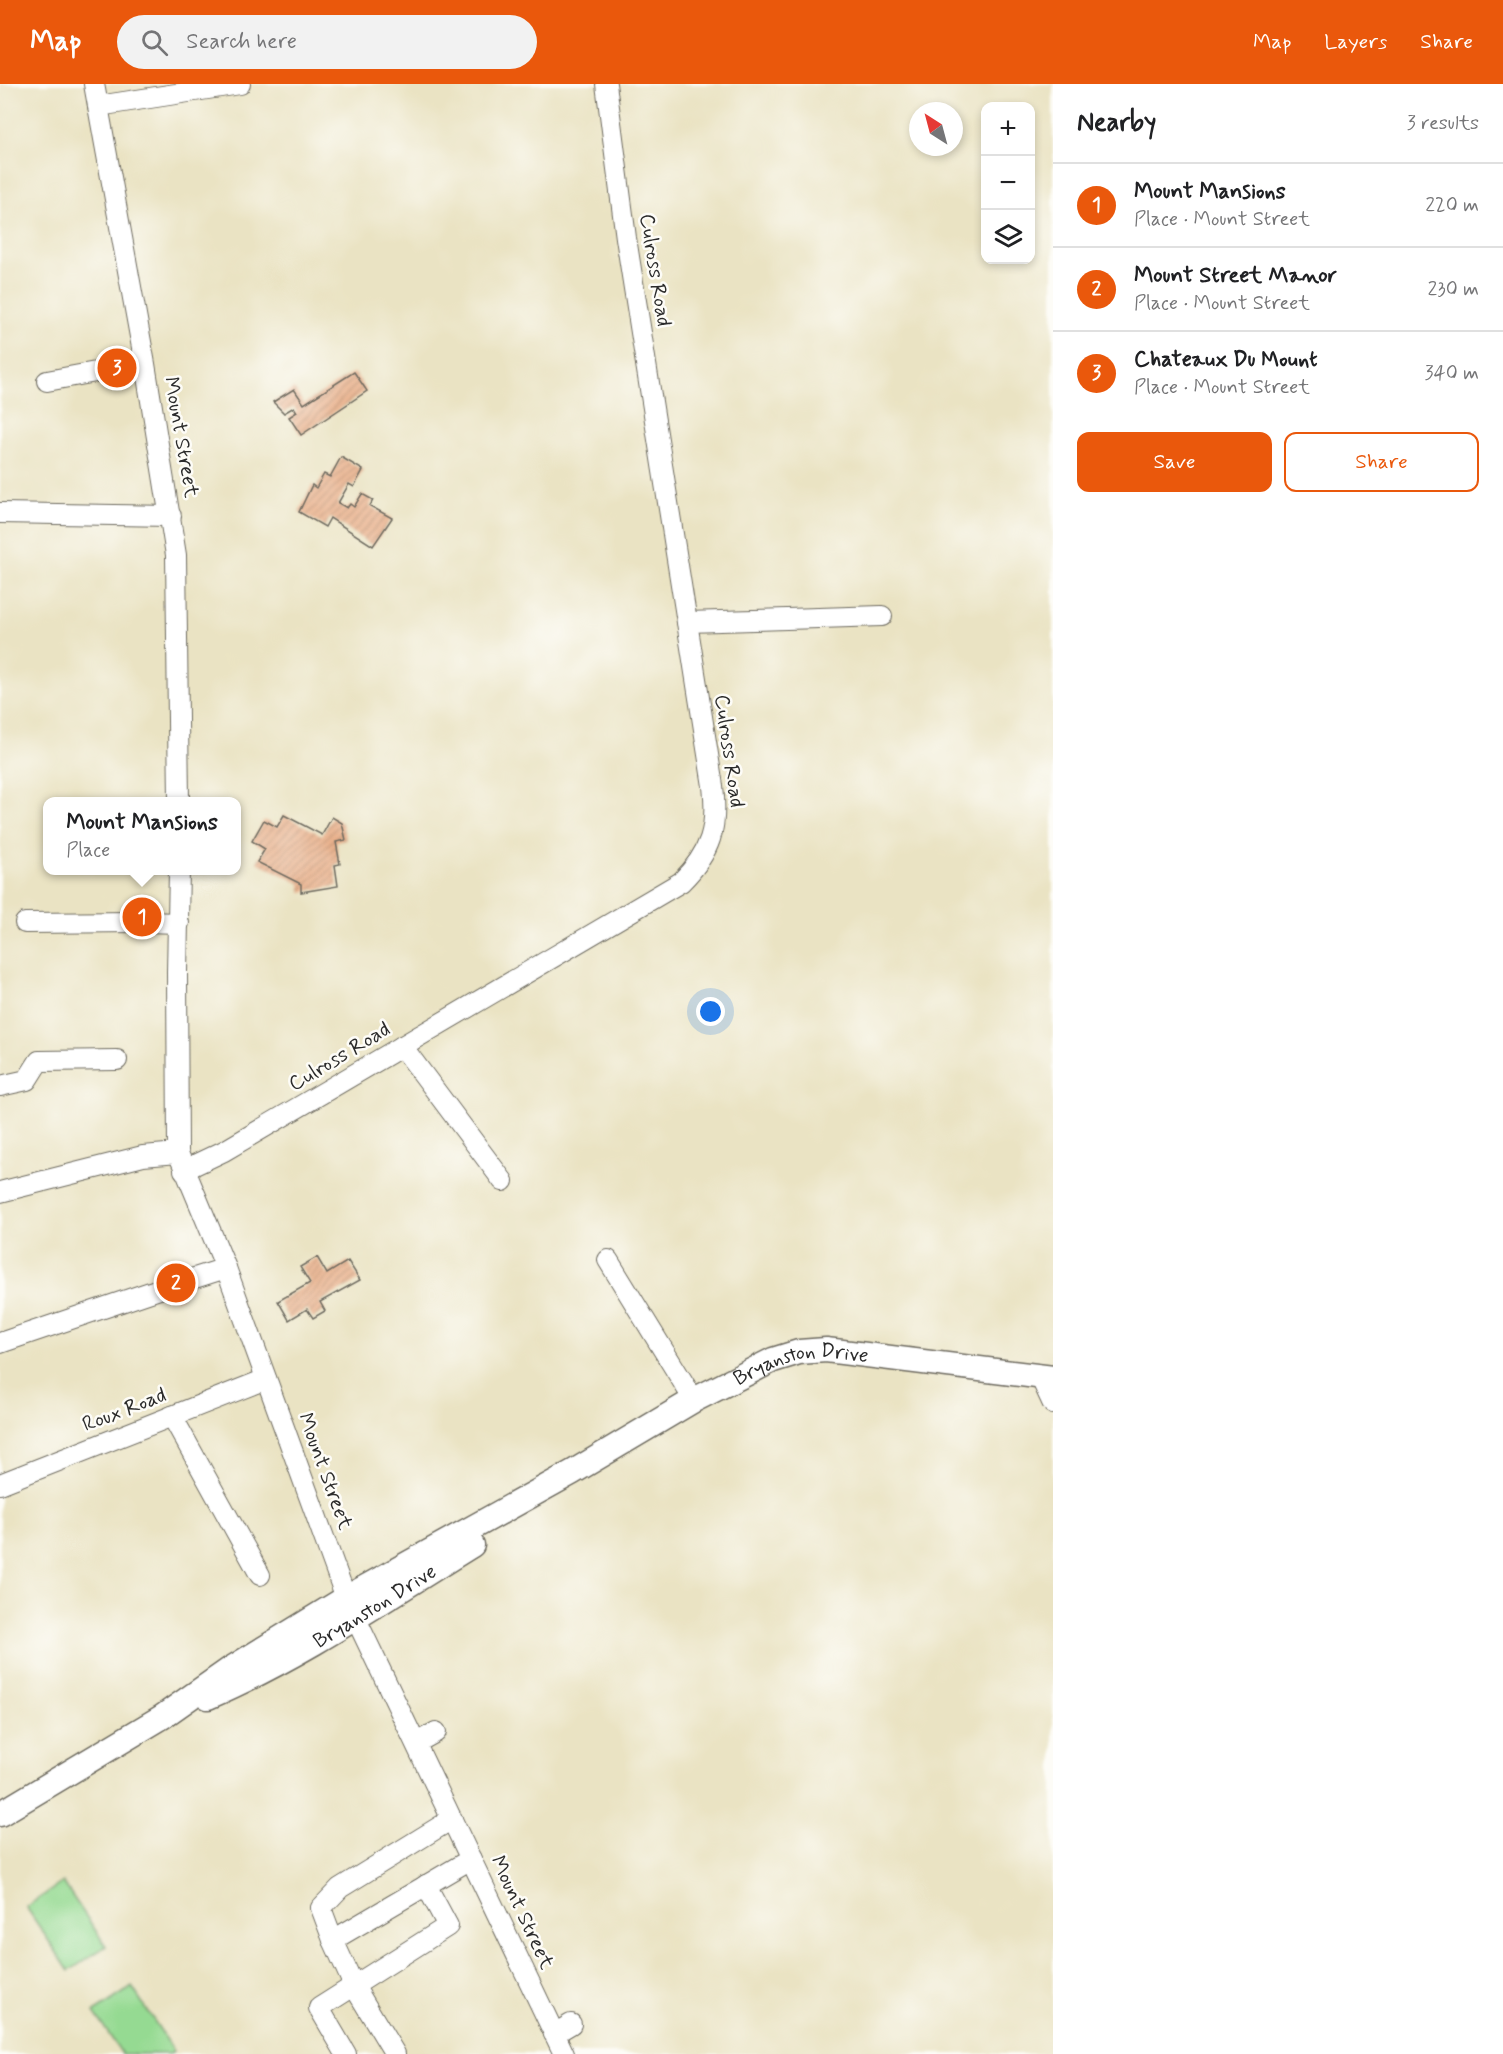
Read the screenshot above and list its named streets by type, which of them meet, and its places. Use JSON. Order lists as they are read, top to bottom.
{
  "streets": {
    "main road": ["Bryanston Drive"],
    "street": ["Culross Road", "Mount Street", "Roux Road"]
  },
  "crossings": [
    ["Culross Road", "Mount Street"],
    ["Mount Street", "Bryanston Drive"],
    ["Mount Street", "Roux Road"]
  ],
  "north": "top left",
  "page": {
    "header": "Map",
    "search": "Search here",
    "nav": ["Map", "Layers", "Share"],
    "heading": ["Nearby", "3 results"],
    "map_buttons": ["+", "−"],
    "list": [
      {
        "mark": "1",
        "name": "Mount Mansions",
        "note": "Place · Mount Street",
        "value": "220 m"
      },
      {
        "mark": "2",
        "name": "Mount Street Manor",
        "note": "Place · Mount Street",
        "value": "230 m"
      },
      {
        "mark": "3",
        "name": "Chateaux Du Mount",
        "note": "Place · Mount Street",
        "value": "340 m"
      }
    ],
    "pins": ["3", "1", "2"],
    "buttons": ["Save", "Share"],
    "popup": ["Mount Mansions", "Place"]
  }
}
